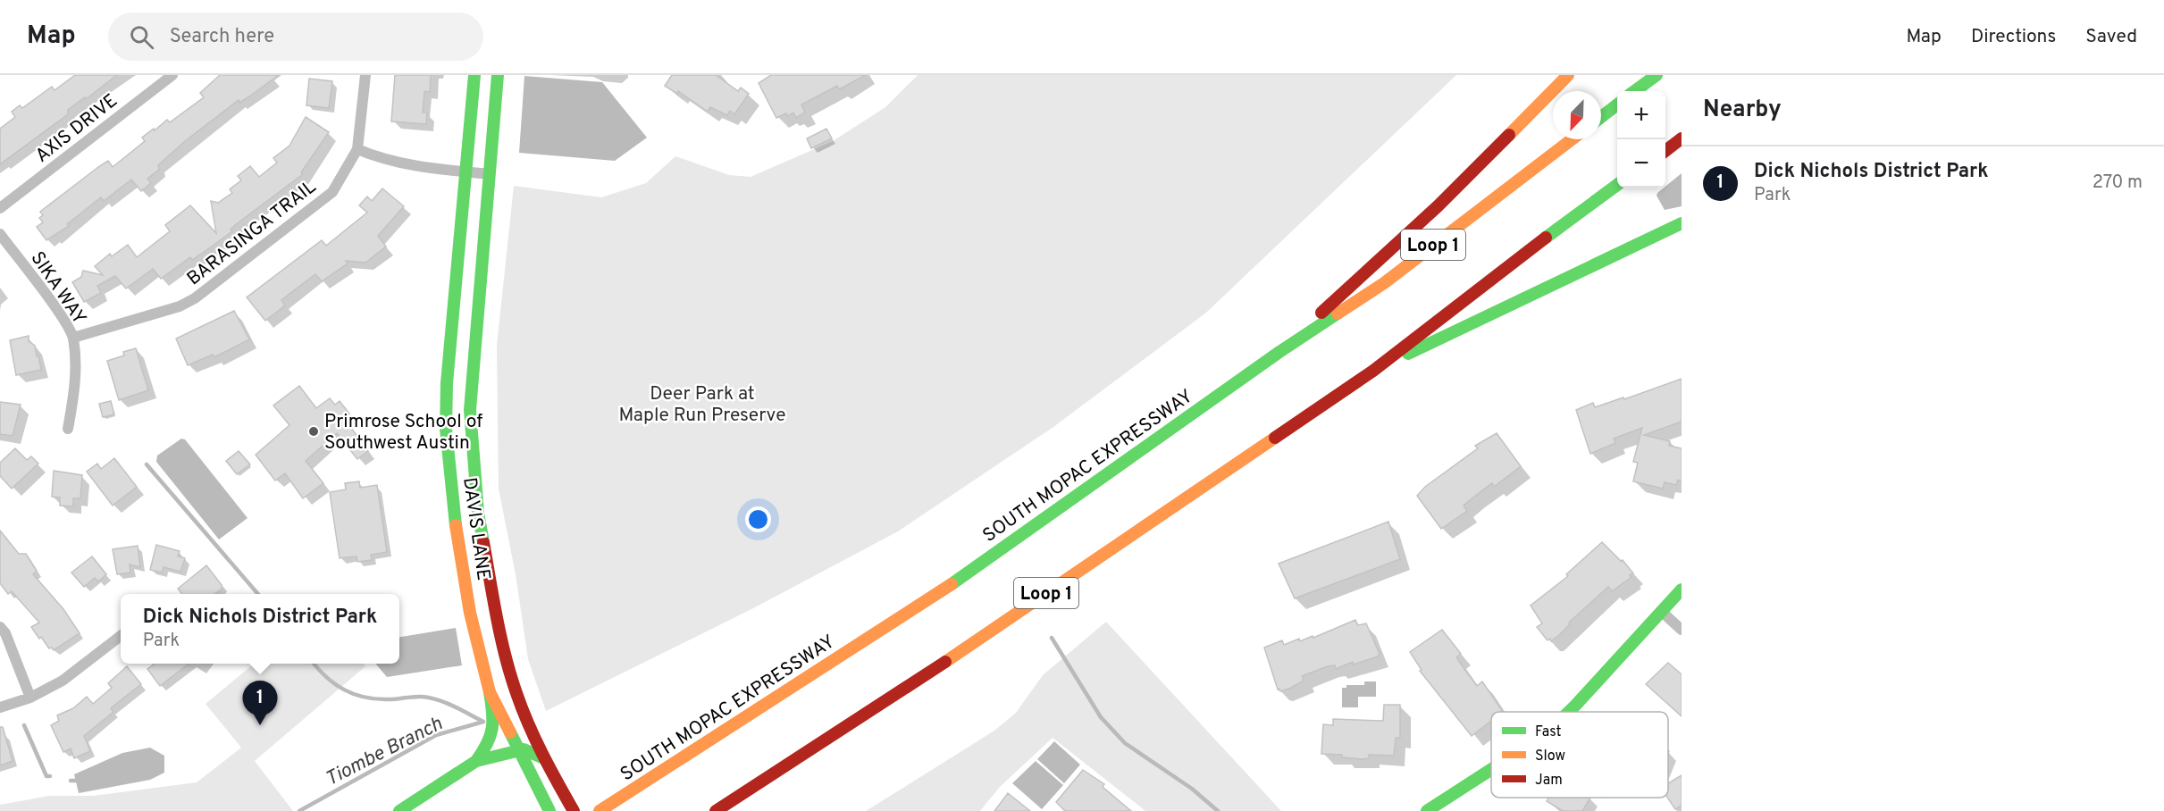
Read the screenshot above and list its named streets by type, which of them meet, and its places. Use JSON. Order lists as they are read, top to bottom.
{
  "streets": {
    "main road": ["Loop 1", "SOUTH MOPAC EXPRESSWAY", "DAVIS LANE"],
    "street": ["AXIS DRIVE", "BARASINGA TRAIL", "SIKA WAY"]
  },
  "crossings": [
    ["BARASINGA TRAIL", "SIKA WAY"]
  ],
  "water": ["Tiombe Branch"],
  "parks": ["Deer Park at Maple Run Preserve"],
  "places": ["Primrose School of Southwest Austin"],
  "legend": ["Fast", "Slow", "Jam"],
  "north": "bottom left",
  "page": {
    "header": "Map",
    "search": "Search here",
    "nav": ["Map", "Directions", "Saved"],
    "heading": "Nearby",
    "map_buttons": ["+", "−"],
    "list": [
      {
        "mark": "1",
        "name": "Dick Nichols District Park",
        "note": "Park",
        "value": "270 m"
      }
    ],
    "popup": ["Dick Nichols District Park", "Park"],
    "pins": "1"
  }
}
